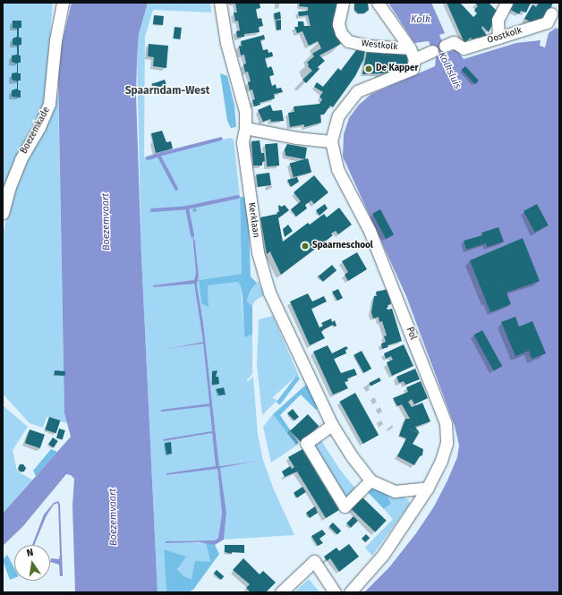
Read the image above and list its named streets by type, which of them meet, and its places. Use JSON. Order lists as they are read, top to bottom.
{
  "streets": {
    "street": [
      "Oostkolk",
      "Westkolk",
      "Boezemkade",
      "Kerklaan",
      "Pol"
    ]
  },
  "crossings": [
    ["Kerklaan", "Pol"]
  ],
  "districts": ["Spaarndam-West"],
  "water": ["Kolk", "Kolksluis", "Boezemvaart"],
  "places": ["De Kapper", "Spaarneschool"],
  "north": "top"
}
